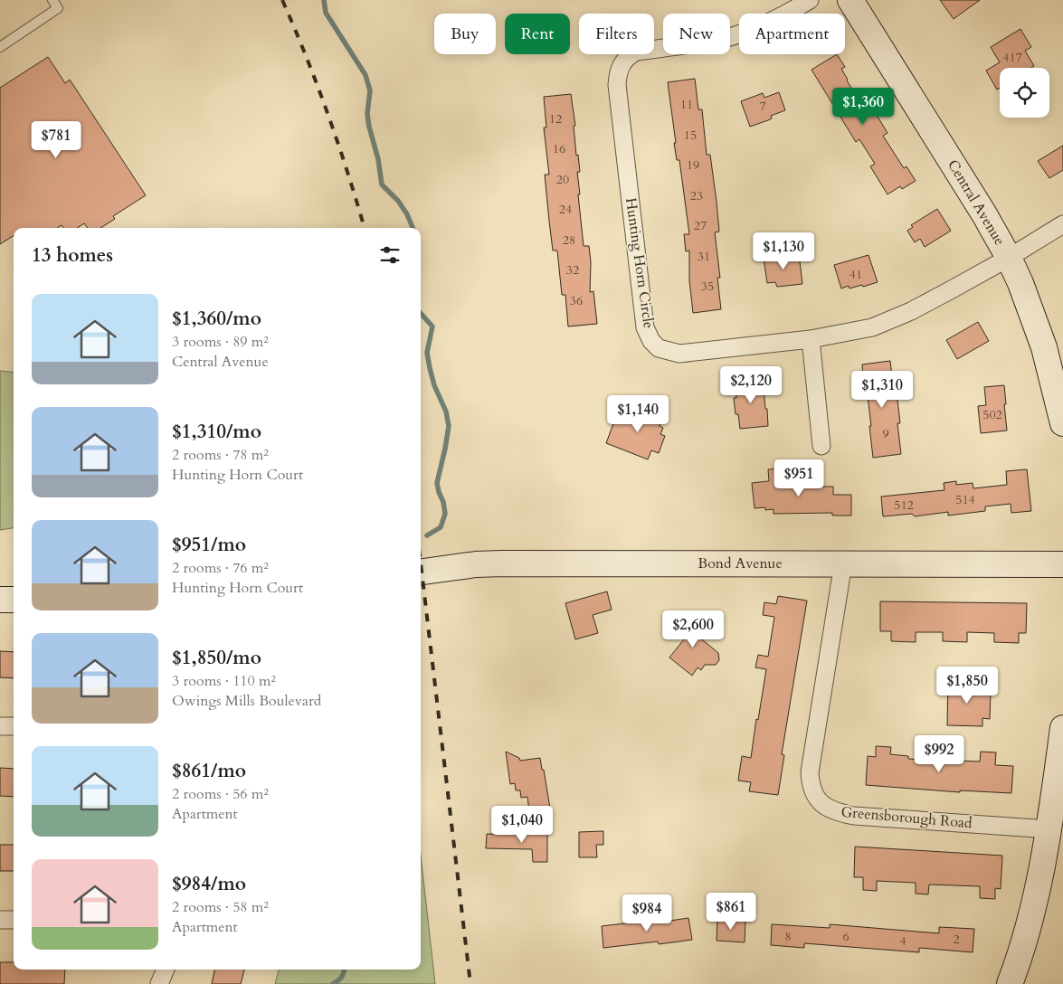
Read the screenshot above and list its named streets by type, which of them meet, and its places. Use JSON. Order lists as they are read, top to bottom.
{
  "streets": {
    "main road": ["Central Avenue", "Bond Avenue"],
    "street": ["Hunting Horn Circle", "Greensborough Road"]
  },
  "crossings": [
    ["Central Avenue", "Hunting Horn Circle"],
    ["Bond Avenue", "Greensborough Road"]
  ],
  "house_numbers": [
    "417",
    "11",
    "7",
    "12",
    "15",
    "16",
    "19",
    "20",
    "23",
    "24",
    "27",
    "28",
    "31",
    "32",
    "41",
    "35",
    "36",
    "502",
    "9",
    "514",
    "512",
    "8",
    "6",
    "2",
    "4"
  ],
  "page": {
    "chip": [
      "Buy",
      "Rent",
      "Filters",
      "New",
      "Apartment"
    ],
    "price": [
      "$1,360",
      "$781",
      "$1,130",
      "$2,120",
      "$1,310",
      "$1,140",
      "$951",
      "$2,600",
      "$1,850",
      "$992",
      "$1,040",
      "$861",
      "$984"
    ],
    "heading": "13 homes",
    "list": [
      {
        "name": "$1,360/mo",
        "note": "3 rooms · 89 m² · Central Avenue"
      },
      {
        "name": "$1,310/mo",
        "note": "2 rooms · 78 m² · Hunting Horn Court"
      },
      {
        "name": "$951/mo",
        "note": "2 rooms · 76 m² · Hunting Horn Court"
      },
      {
        "name": "$1,850/mo",
        "note": "3 rooms · 110 m² · Owings Mills Boulevard"
      },
      {
        "name": "$861/mo",
        "note": "2 rooms · 56 m² · Apartment"
      },
      {
        "name": "$984/mo",
        "note": "2 rooms · 58 m² · Apartment"
      }
    ]
  }
}
